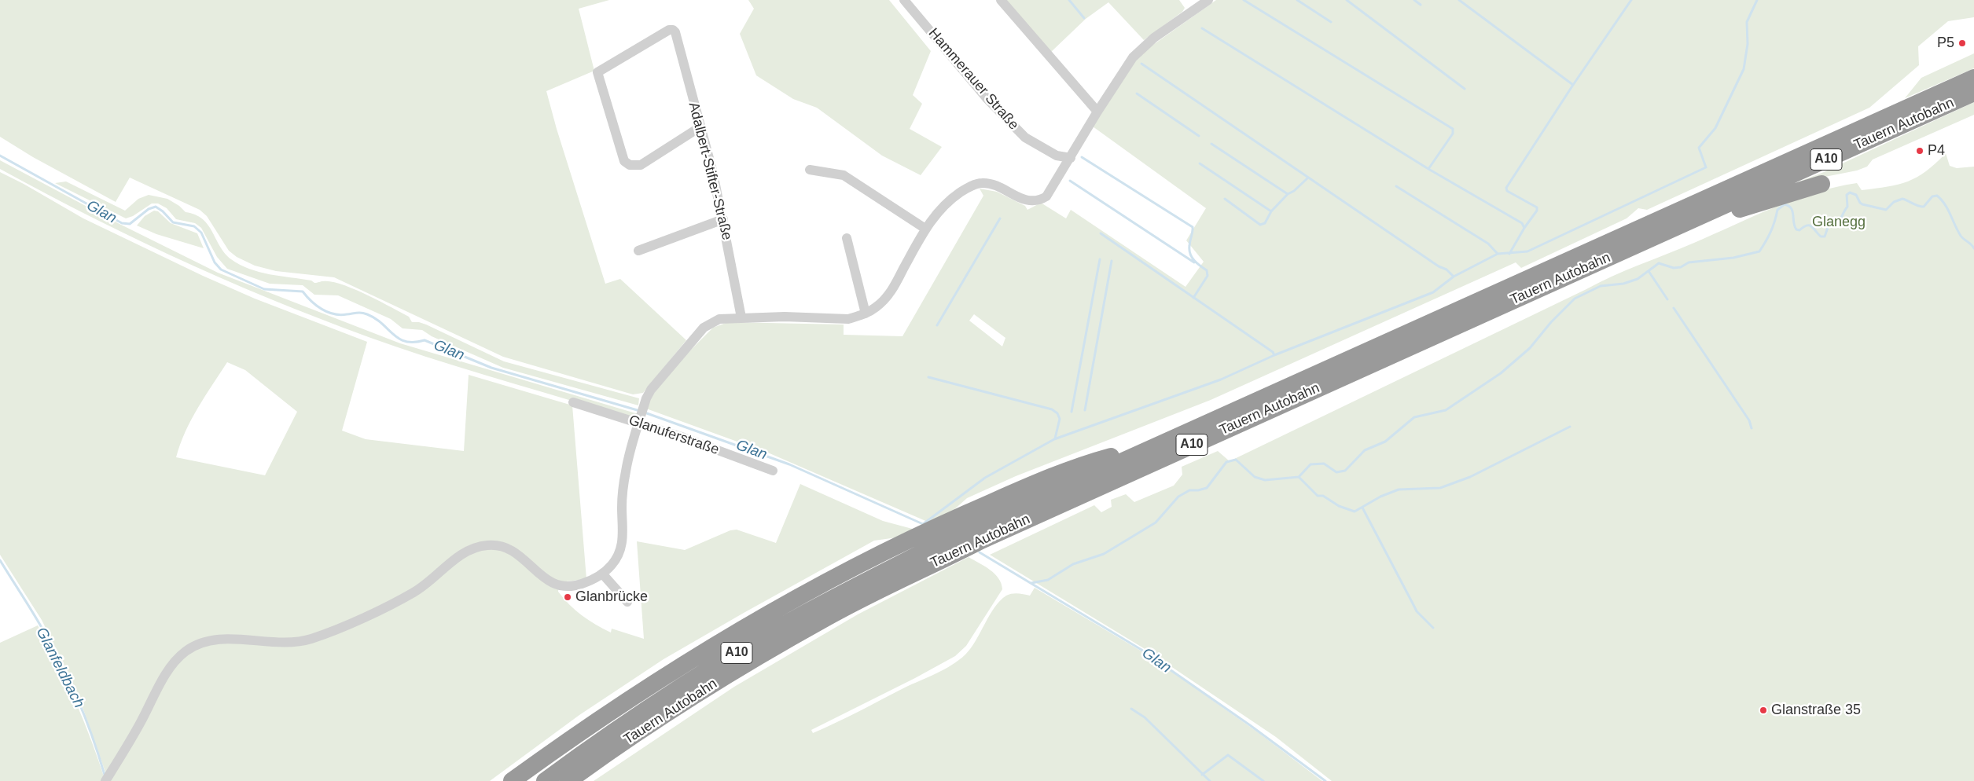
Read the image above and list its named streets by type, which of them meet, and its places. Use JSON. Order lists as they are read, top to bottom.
{
  "streets": {
    "highway": ["Tauern Autobahn", "A10"],
    "street": ["Hammerauer Straße", "Adalbert-Stifter-Straße", "Glanuferstraße"]
  },
  "crossings": [
    ["Tauern Autobahn", "A10"]
  ],
  "water": ["Glan", "Glanfeldbach"],
  "parks": ["Glanegg"],
  "places": [
    "P5",
    "P4",
    "Glanbrücke",
    "Glanstraße 35"
  ]
}
